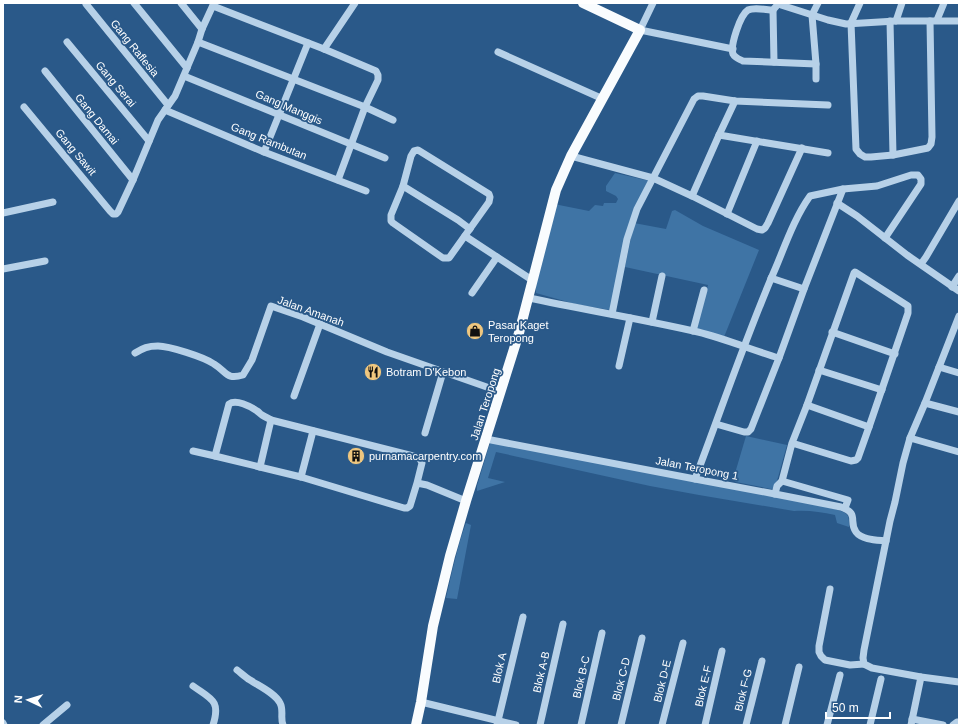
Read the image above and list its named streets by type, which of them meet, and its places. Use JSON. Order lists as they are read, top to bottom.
{
  "streets": {
    "main road": ["Jalan Teropong"],
    "street": [
      "Gang Raflesia",
      "Gang Serai",
      "Gang Manggis",
      "Gang Damai",
      "Gang Rambutan",
      "Gang Sawit",
      "Jalan Amanah",
      "Jalan Teropong 1",
      "Blok A",
      "Blok A-B",
      "Blok B-C",
      "Blok C-D",
      "Blok D-E",
      "Blok E-F",
      "Blok F-G"
    ]
  },
  "crossings": [
    ["Gang Raflesia", "Gang Rambutan"],
    ["Gang Damai", "Gang Sawit"],
    ["Jalan Amanah", "Jalan Teropong"],
    ["Jalan Teropong", "Jalan Teropong 1"]
  ],
  "places": {
    "shop": ["Pasar Kaget Teropong"],
    "restaurant": ["Botram D'Kebon"],
    "building": ["purnamacarpentry.com"]
  },
  "scale_bar": "50 m",
  "north": "left"
}
